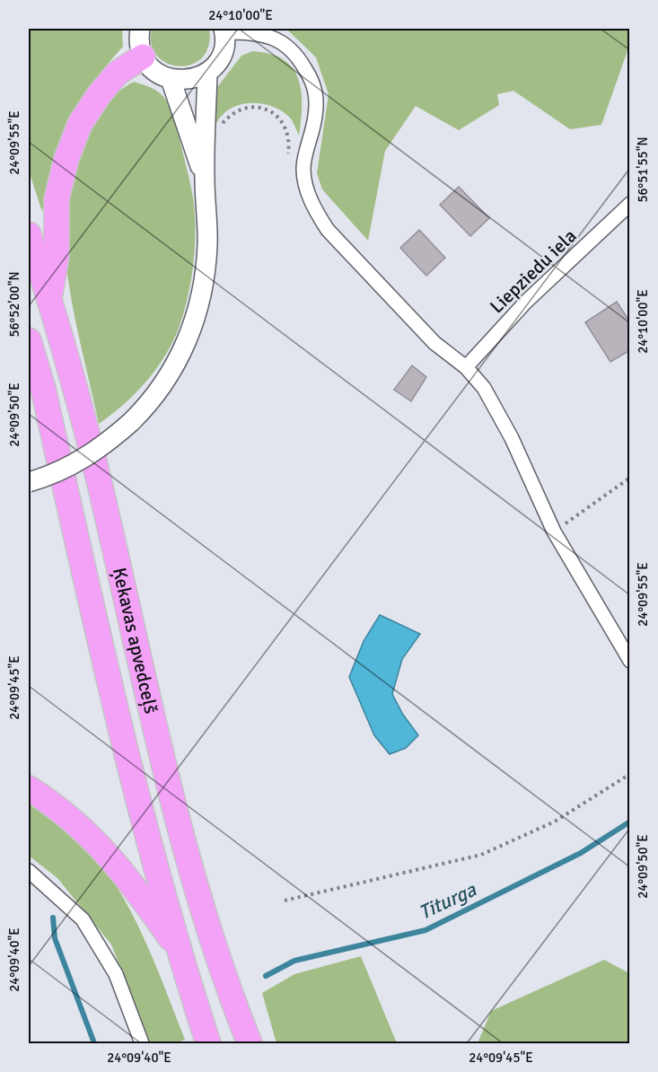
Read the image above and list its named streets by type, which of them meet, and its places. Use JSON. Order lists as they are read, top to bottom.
{
  "streets": {
    "highway": ["Ķekavas apvedceļš"],
    "street": ["Liepziedu iela"]
  },
  "water": ["Titurga"],
  "coordinates": [
    "24°10'00\"E",
    "24°09'55\"E",
    "56°51'55\"N",
    "56°52'00\"N",
    "24°09'50\"E",
    "24°09'45\"E",
    "24°09'40\"E"
  ]
}
